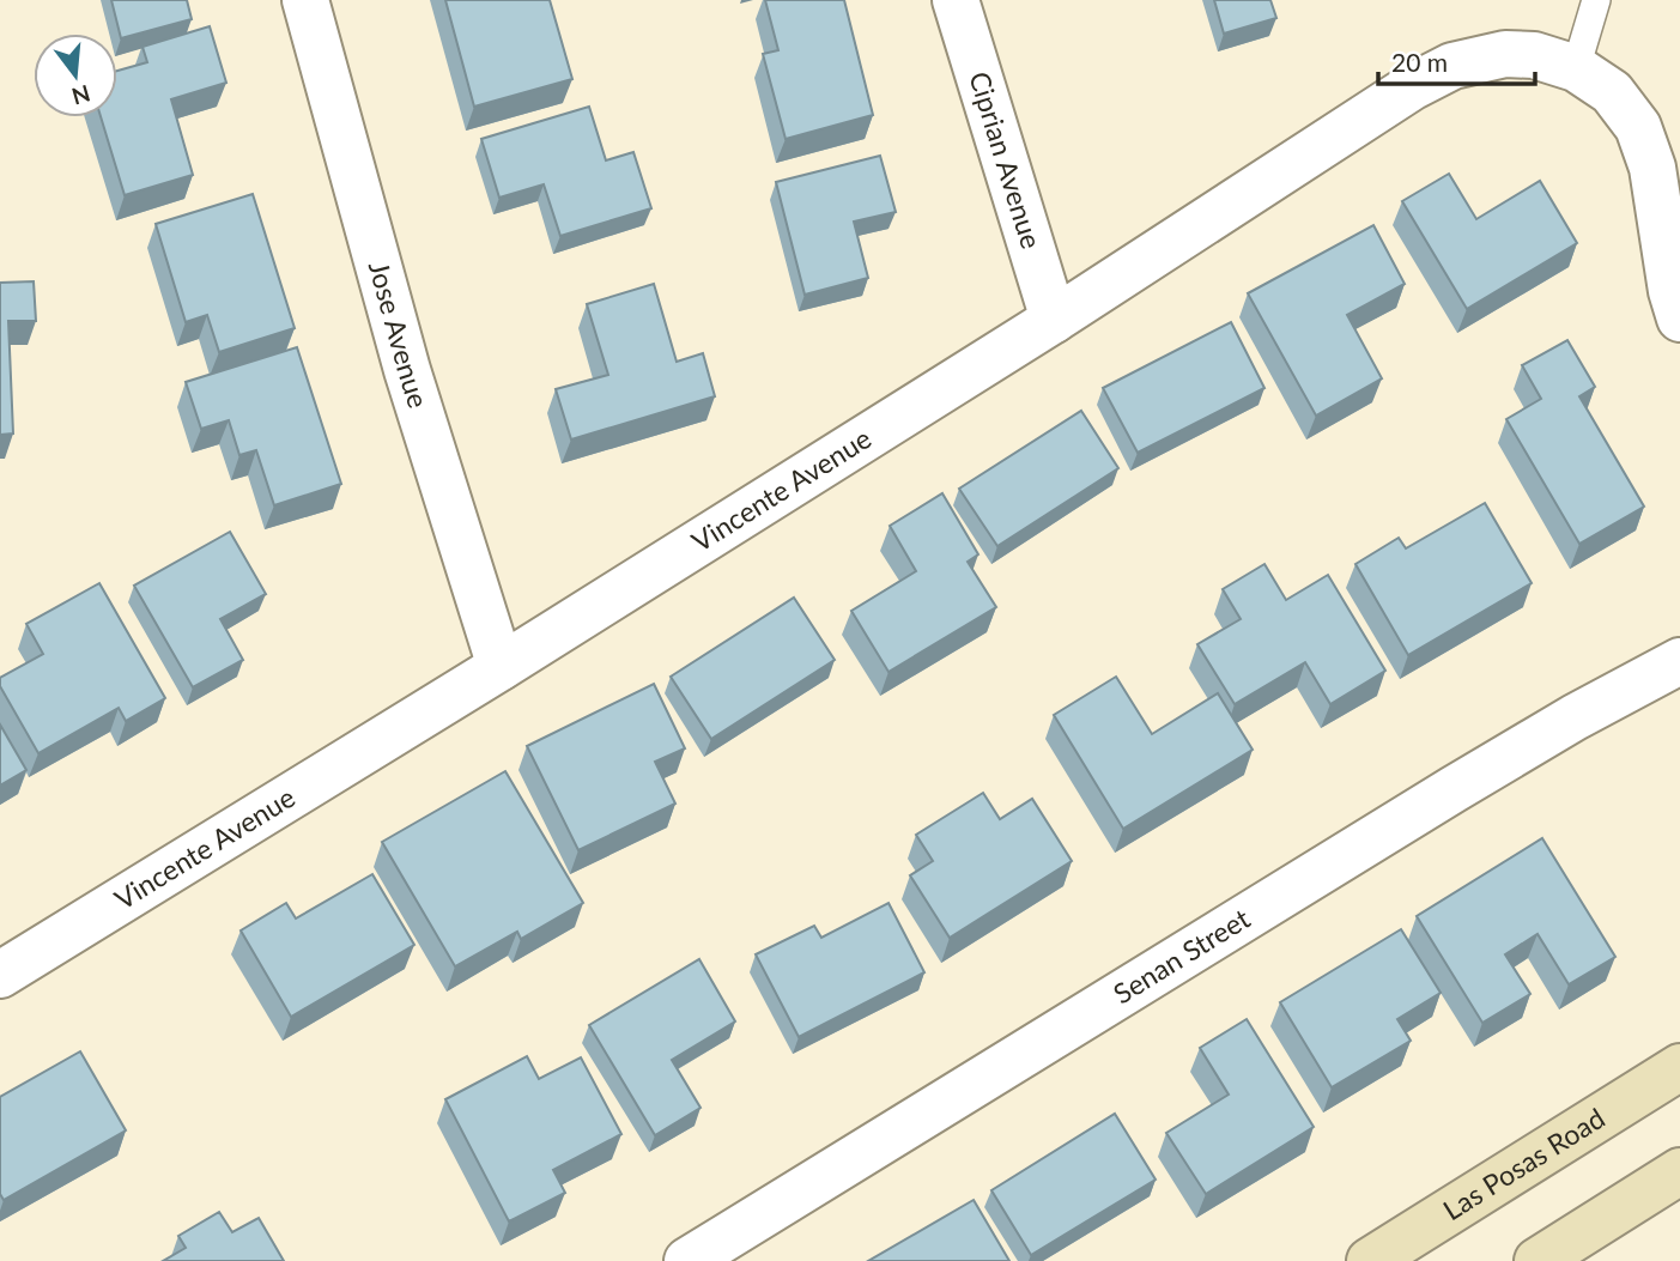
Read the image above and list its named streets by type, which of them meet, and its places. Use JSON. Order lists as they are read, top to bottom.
{
  "streets": {
    "main road": ["Las Posas Road"],
    "street": [
      "Ciprian Avenue",
      "Jose Avenue",
      "Vincente Avenue",
      "Senan Street"
    ]
  },
  "crossings": [
    ["Ciprian Avenue", "Vincente Avenue"],
    ["Jose Avenue", "Vincente Avenue"]
  ],
  "scale_bar": "20 m",
  "north": "bottom"
}
